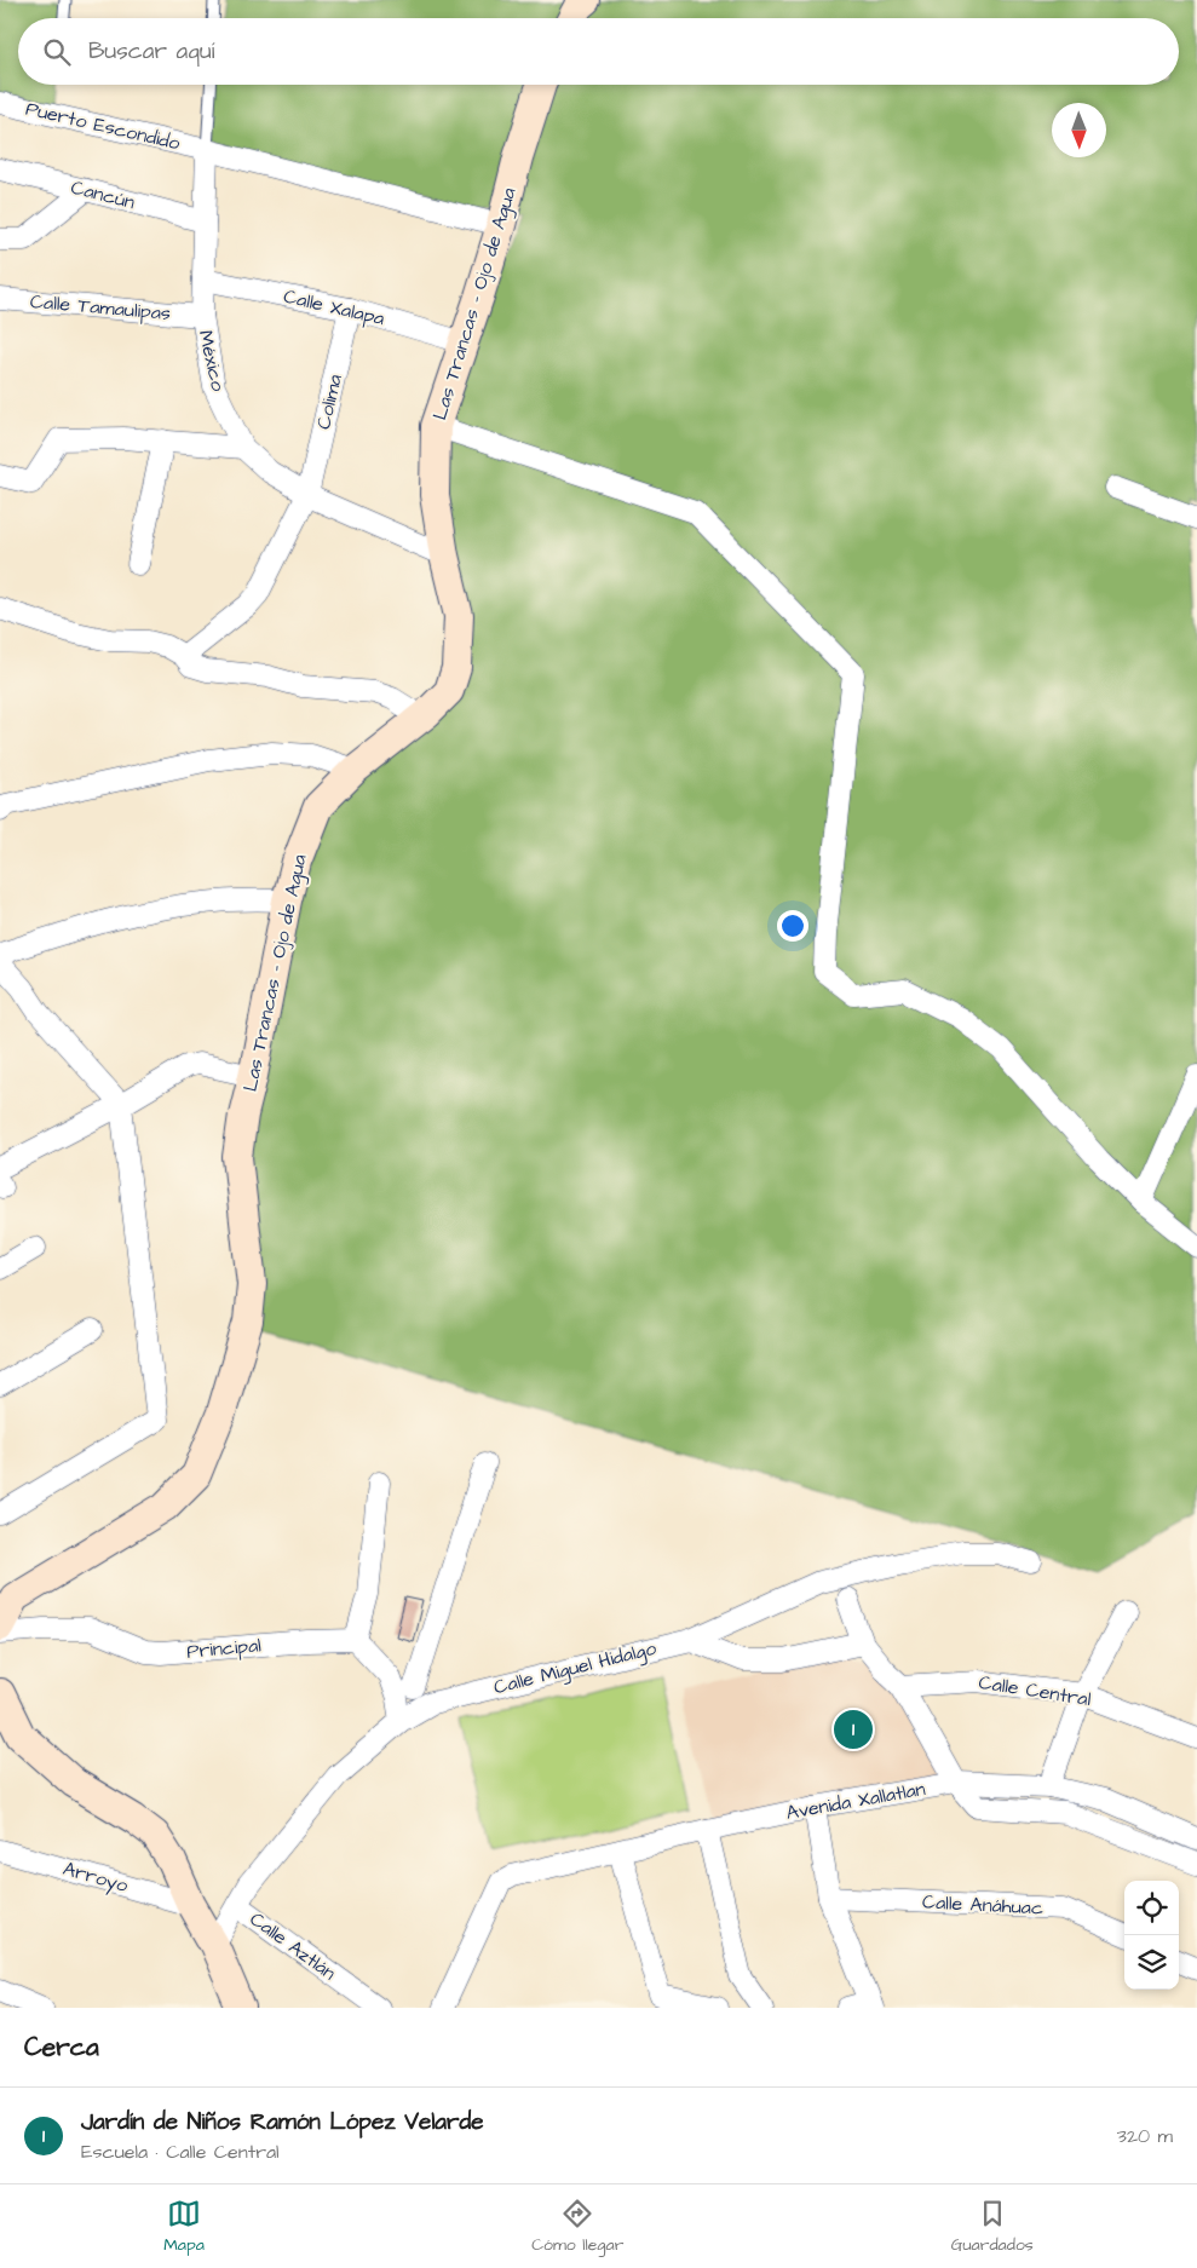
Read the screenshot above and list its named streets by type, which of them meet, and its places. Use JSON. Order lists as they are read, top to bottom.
{
  "streets": {
    "street": [
      "Puerto Escondido",
      "Cancún",
      "Las Trancas - Ojo de Agua",
      "Calle Tamaulipas",
      "Calle Xalapa",
      "México",
      "Colima",
      "Principal",
      "Calle Miguel Hidalgo",
      "Calle Central",
      "Avenida Xallatlan",
      "Arroyo",
      "Calle Anáhuac",
      "Calle Aztlán"
    ]
  },
  "crossings": [
    ["Puerto Escondido", "Las Trancas - Ojo de Agua"],
    ["Puerto Escondido", "México"],
    ["Cancún", "México"],
    ["Las Trancas - Ojo de Agua", "Calle Xalapa"],
    ["Las Trancas - Ojo de Agua", "México"],
    ["Calle Tamaulipas", "México"],
    ["Calle Xalapa", "México"],
    ["Calle Xalapa", "Colima"],
    ["México", "Colima"],
    ["Calle Miguel Hidalgo", "Calle Aztlán"]
  ],
  "north": "bottom",
  "page": {
    "search": "Buscar aquí",
    "pins": "1",
    "heading": "Cerca",
    "list": [
      {
        "mark": "1",
        "name": "Jardín de Niños Ramón López Velarde",
        "note": "Escuela · Calle Central",
        "value": "320 m"
      }
    ],
    "nav": ["Mapa", "Cómo llegar", "Guardados"]
  }
}
